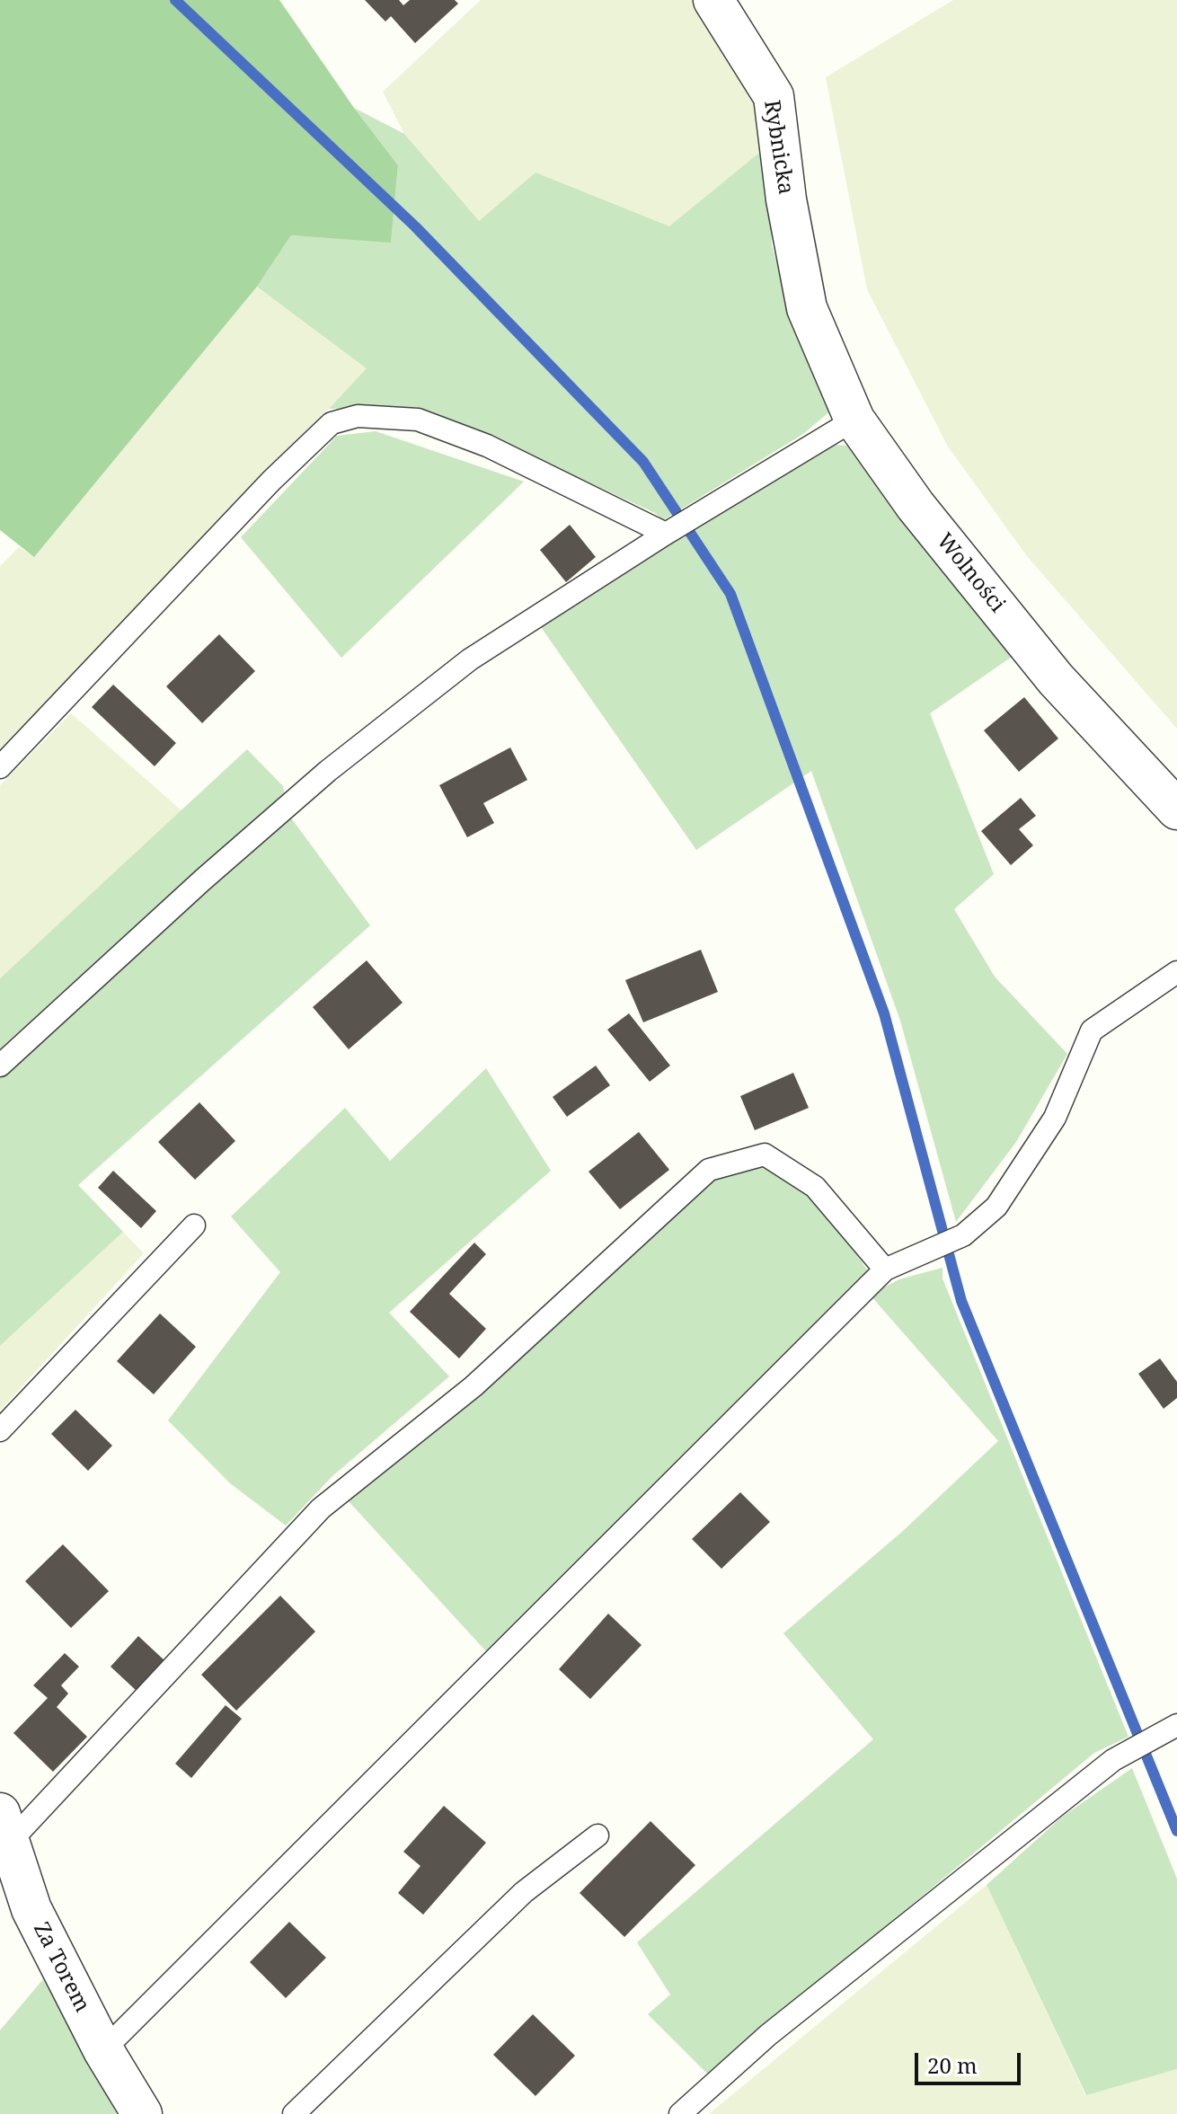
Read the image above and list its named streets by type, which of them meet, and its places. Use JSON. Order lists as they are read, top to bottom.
{
  "streets": {
    "street": ["Rybnicka", "Wolności", "Za Torem"]
  },
  "crossings": [
    ["Rybnicka", "Wolności"]
  ],
  "scale_bar": "20 m"
}
